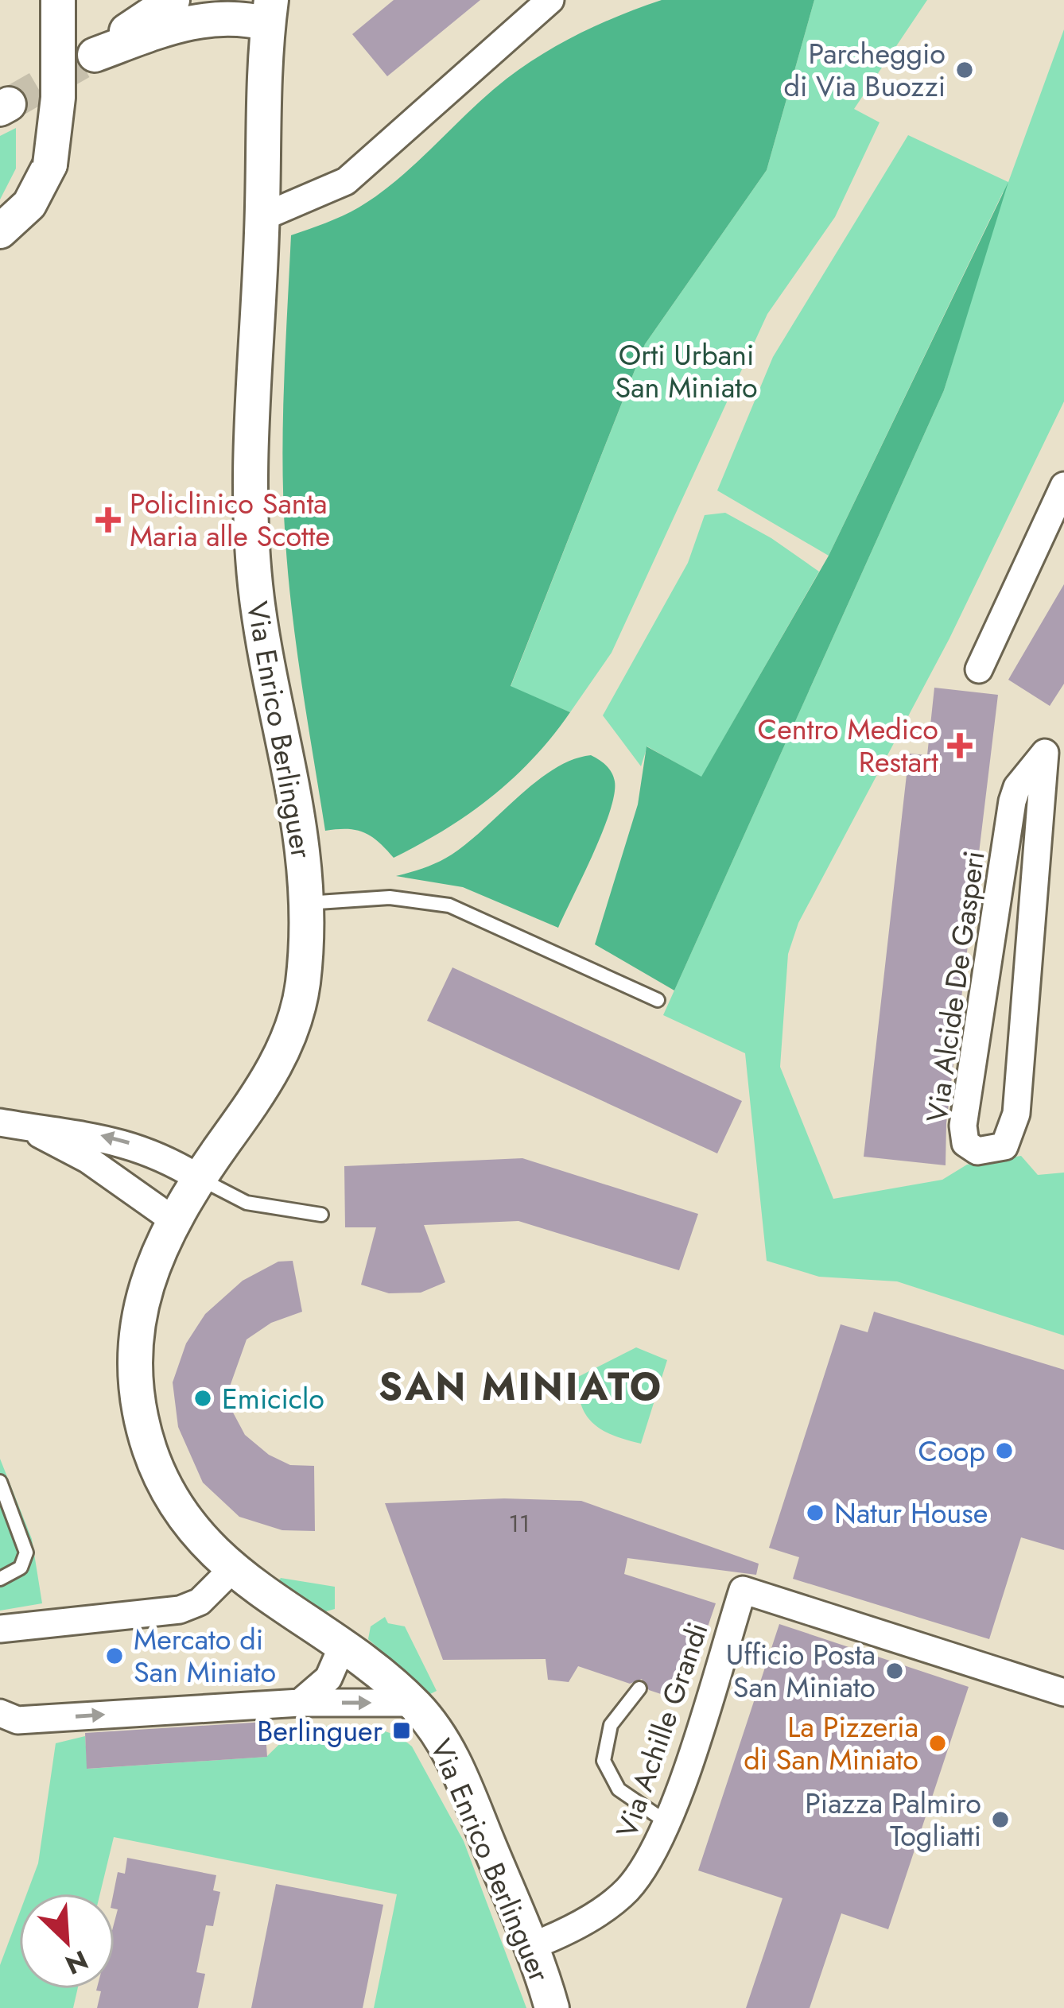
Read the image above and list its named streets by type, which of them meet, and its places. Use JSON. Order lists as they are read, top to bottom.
{
  "streets": {
    "street": ["Via Enrico Berlinguer", "Via Alcide De Gasperi", "Via Achille Grandi"]
  },
  "crossings": [
    ["Via Enrico Berlinguer", "Via Achille Grandi"]
  ],
  "districts": ["SAN MINIATO"],
  "parks": ["Orti Urbani San Miniato"],
  "places": {
    "other": [
      "Parcheggio di Via Buozzi",
      "Emiciclo",
      "Coop",
      "Natur House",
      "Mercato di San Miniato",
      "Ufficio Posta San Miniato",
      "La Pizzeria di San Miniato",
      "Piazza Palmiro Togliatti"
    ],
    "health": ["Policlinico Santa Maria alle Scotte", "Centro Medico Restart"],
    "transit": ["Berlinguer"]
  },
  "house_numbers": ["11"],
  "north": "bottom right"
}
